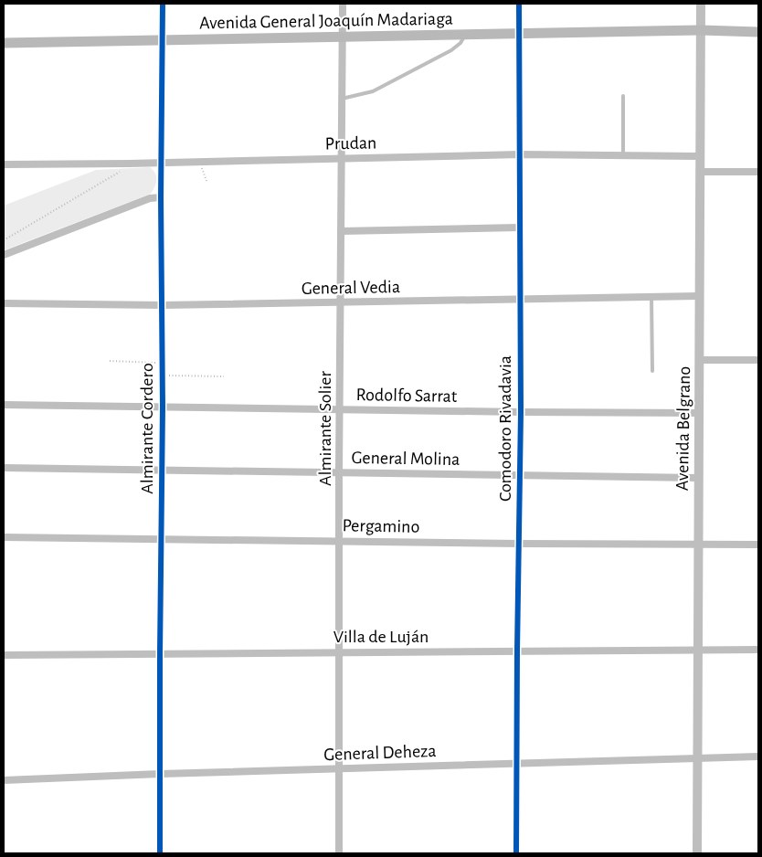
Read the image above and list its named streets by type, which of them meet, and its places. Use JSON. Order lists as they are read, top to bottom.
{
  "streets": {
    "main road": ["Avenida General Joaquín Madariaga"],
    "street": [
      "Prudan",
      "General Vedia",
      "Rodolfo Sarrat",
      "Almirante Cordero",
      "Almirante Solier",
      "Comodoro Rivadavia",
      "Avenida Belgrano",
      "General Molina",
      "Pergamino",
      "Villa de Luján",
      "General Deheza"
    ]
  },
  "crossings": [
    ["Avenida General Joaquín Madariaga", "Almirante Cordero"],
    ["Avenida General Joaquín Madariaga", "Almirante Solier"],
    ["Avenida General Joaquín Madariaga", "Comodoro Rivadavia"],
    ["Avenida General Joaquín Madariaga", "Avenida Belgrano"],
    ["Prudan", "Almirante Cordero"],
    ["Prudan", "Almirante Solier"],
    ["Prudan", "Comodoro Rivadavia"],
    ["Prudan", "Avenida Belgrano"],
    ["General Vedia", "Almirante Cordero"],
    ["General Vedia", "Almirante Solier"],
    ["General Vedia", "Comodoro Rivadavia"],
    ["General Vedia", "Avenida Belgrano"],
    ["Rodolfo Sarrat", "Almirante Cordero"],
    ["Rodolfo Sarrat", "Almirante Solier"],
    ["Rodolfo Sarrat", "Comodoro Rivadavia"],
    ["Rodolfo Sarrat", "Avenida Belgrano"],
    ["Almirante Cordero", "General Molina"],
    ["Almirante Cordero", "Pergamino"],
    ["Almirante Cordero", "Villa de Luján"],
    ["Almirante Cordero", "General Deheza"],
    ["Almirante Solier", "General Molina"],
    ["Almirante Solier", "Pergamino"],
    ["Almirante Solier", "Villa de Luján"],
    ["Almirante Solier", "General Deheza"],
    ["Comodoro Rivadavia", "General Molina"],
    ["Comodoro Rivadavia", "Pergamino"],
    ["Comodoro Rivadavia", "Villa de Luján"],
    ["Comodoro Rivadavia", "General Deheza"],
    ["Avenida Belgrano", "General Molina"],
    ["Avenida Belgrano", "Pergamino"],
    ["Avenida Belgrano", "Villa de Luján"],
    ["Avenida Belgrano", "General Deheza"]
  ]
}
